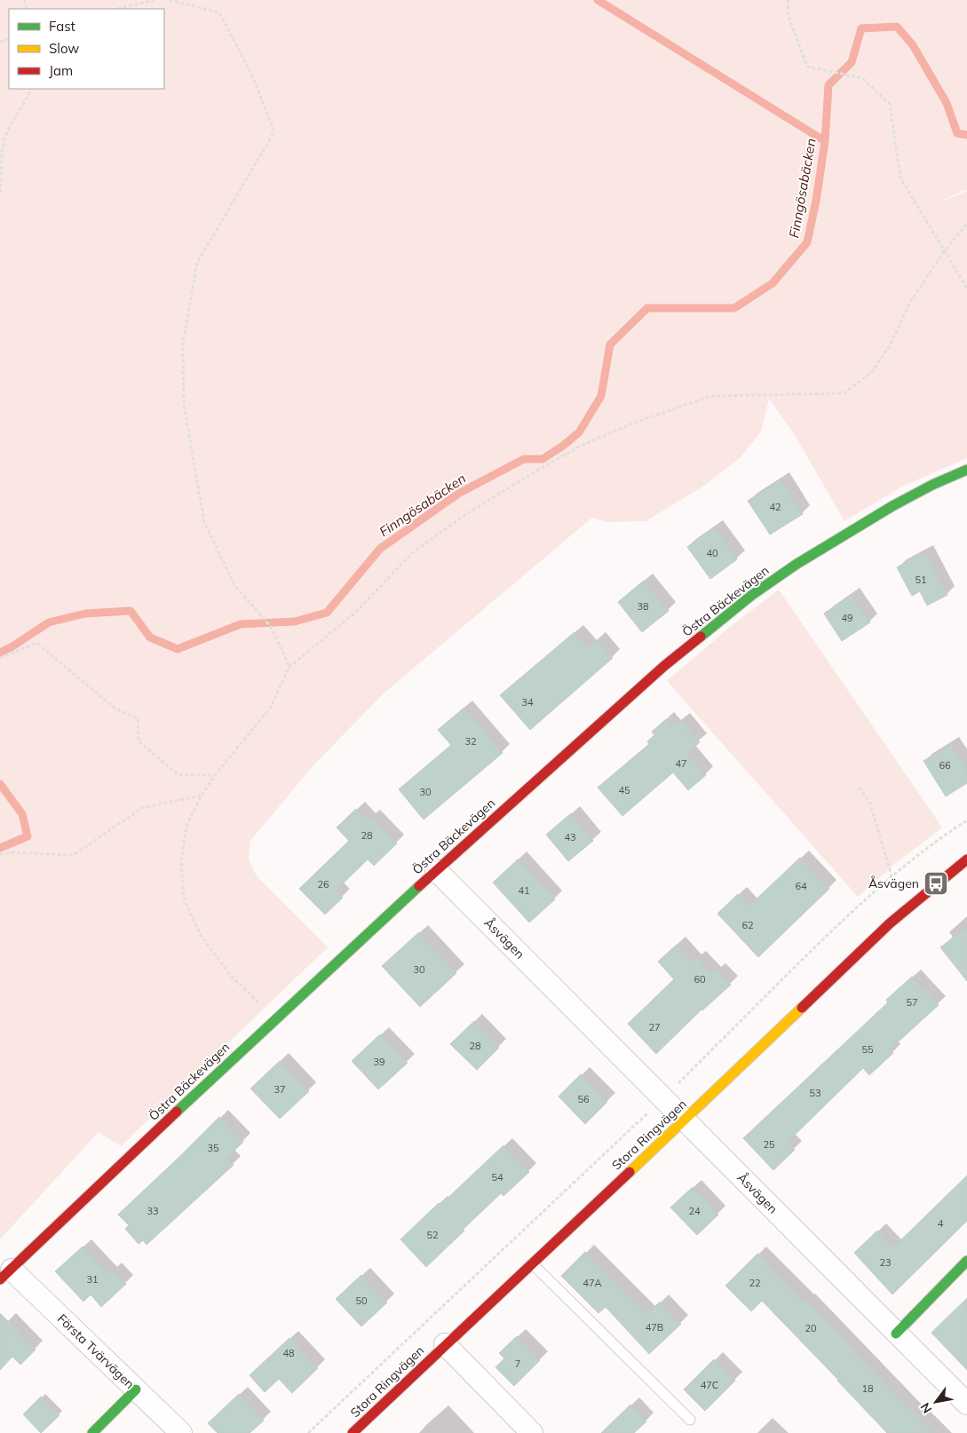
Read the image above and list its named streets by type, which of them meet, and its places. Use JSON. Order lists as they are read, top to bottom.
{
  "streets": {
    "street": [
      "Östra Bäckevägen",
      "Åsvägen",
      "Stora Ringvägen",
      "Första Tvärvägen"
    ]
  },
  "crossings": [
    ["Östra Bäckevägen", "Åsvägen"],
    ["Östra Bäckevägen", "Första Tvärvägen"],
    ["Åsvägen", "Stora Ringvägen"]
  ],
  "water": ["Finngösabäcken"],
  "places": {
    "bus stop": ["Åsvägen"]
  },
  "house_numbers": [
    "42",
    "40",
    "51",
    "38",
    "49",
    "34",
    "32",
    "47",
    "66",
    "45",
    "30",
    "28",
    "43",
    "26",
    "64",
    "41",
    "62",
    "30",
    "60",
    "57",
    "27",
    "28",
    "55",
    "39",
    "37",
    "53",
    "56",
    "25",
    "35",
    "54",
    "33",
    "24",
    "4",
    "52",
    "23",
    "31",
    "47A",
    "22",
    "50",
    "47B",
    "20",
    "48",
    "7",
    "47C",
    "18"
  ],
  "legend": ["Fast", "Slow", "Jam"],
  "north": "bottom left"
}
